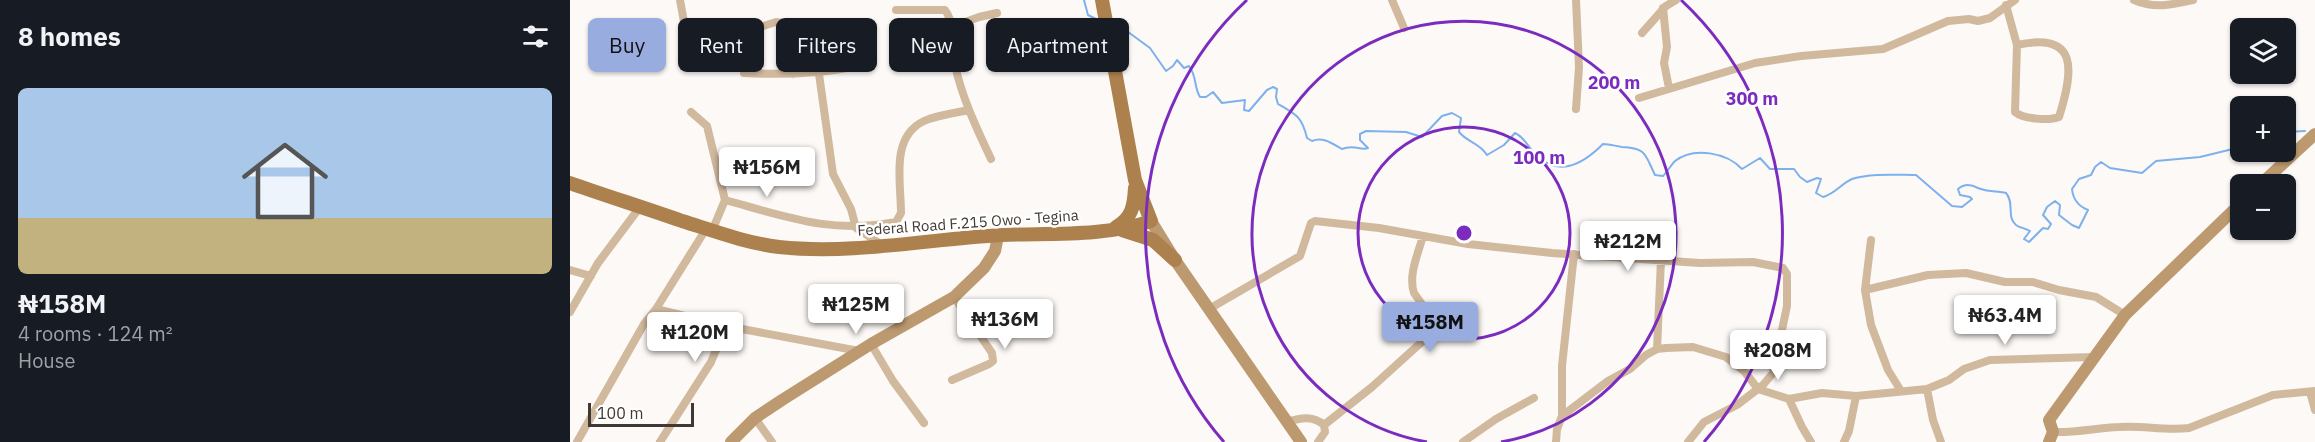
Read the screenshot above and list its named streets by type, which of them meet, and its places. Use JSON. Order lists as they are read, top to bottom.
{
  "streets": {
    "main road": ["Federal Road F.215 Owo - Tegina"]
  },
  "scale_bar": "100 m",
  "page": {
    "heading": "8 homes",
    "map_buttons": ["+", "−"],
    "chip": [
      "Buy",
      "Rent",
      "Filters",
      "New",
      "Apartment"
    ],
    "list": [
      {
        "name": "₦158M",
        "note": "4 rooms · 124 m² · House"
      }
    ],
    "price": [
      "₦156M",
      "₦212M",
      "₦125M",
      "₦63.4M",
      "₦136M",
      "₦158M",
      "₦120M",
      "₦208M"
    ],
    "scale": "100 m"
  },
  "rings": ["200 m", "300 m", "100 m"]
}
